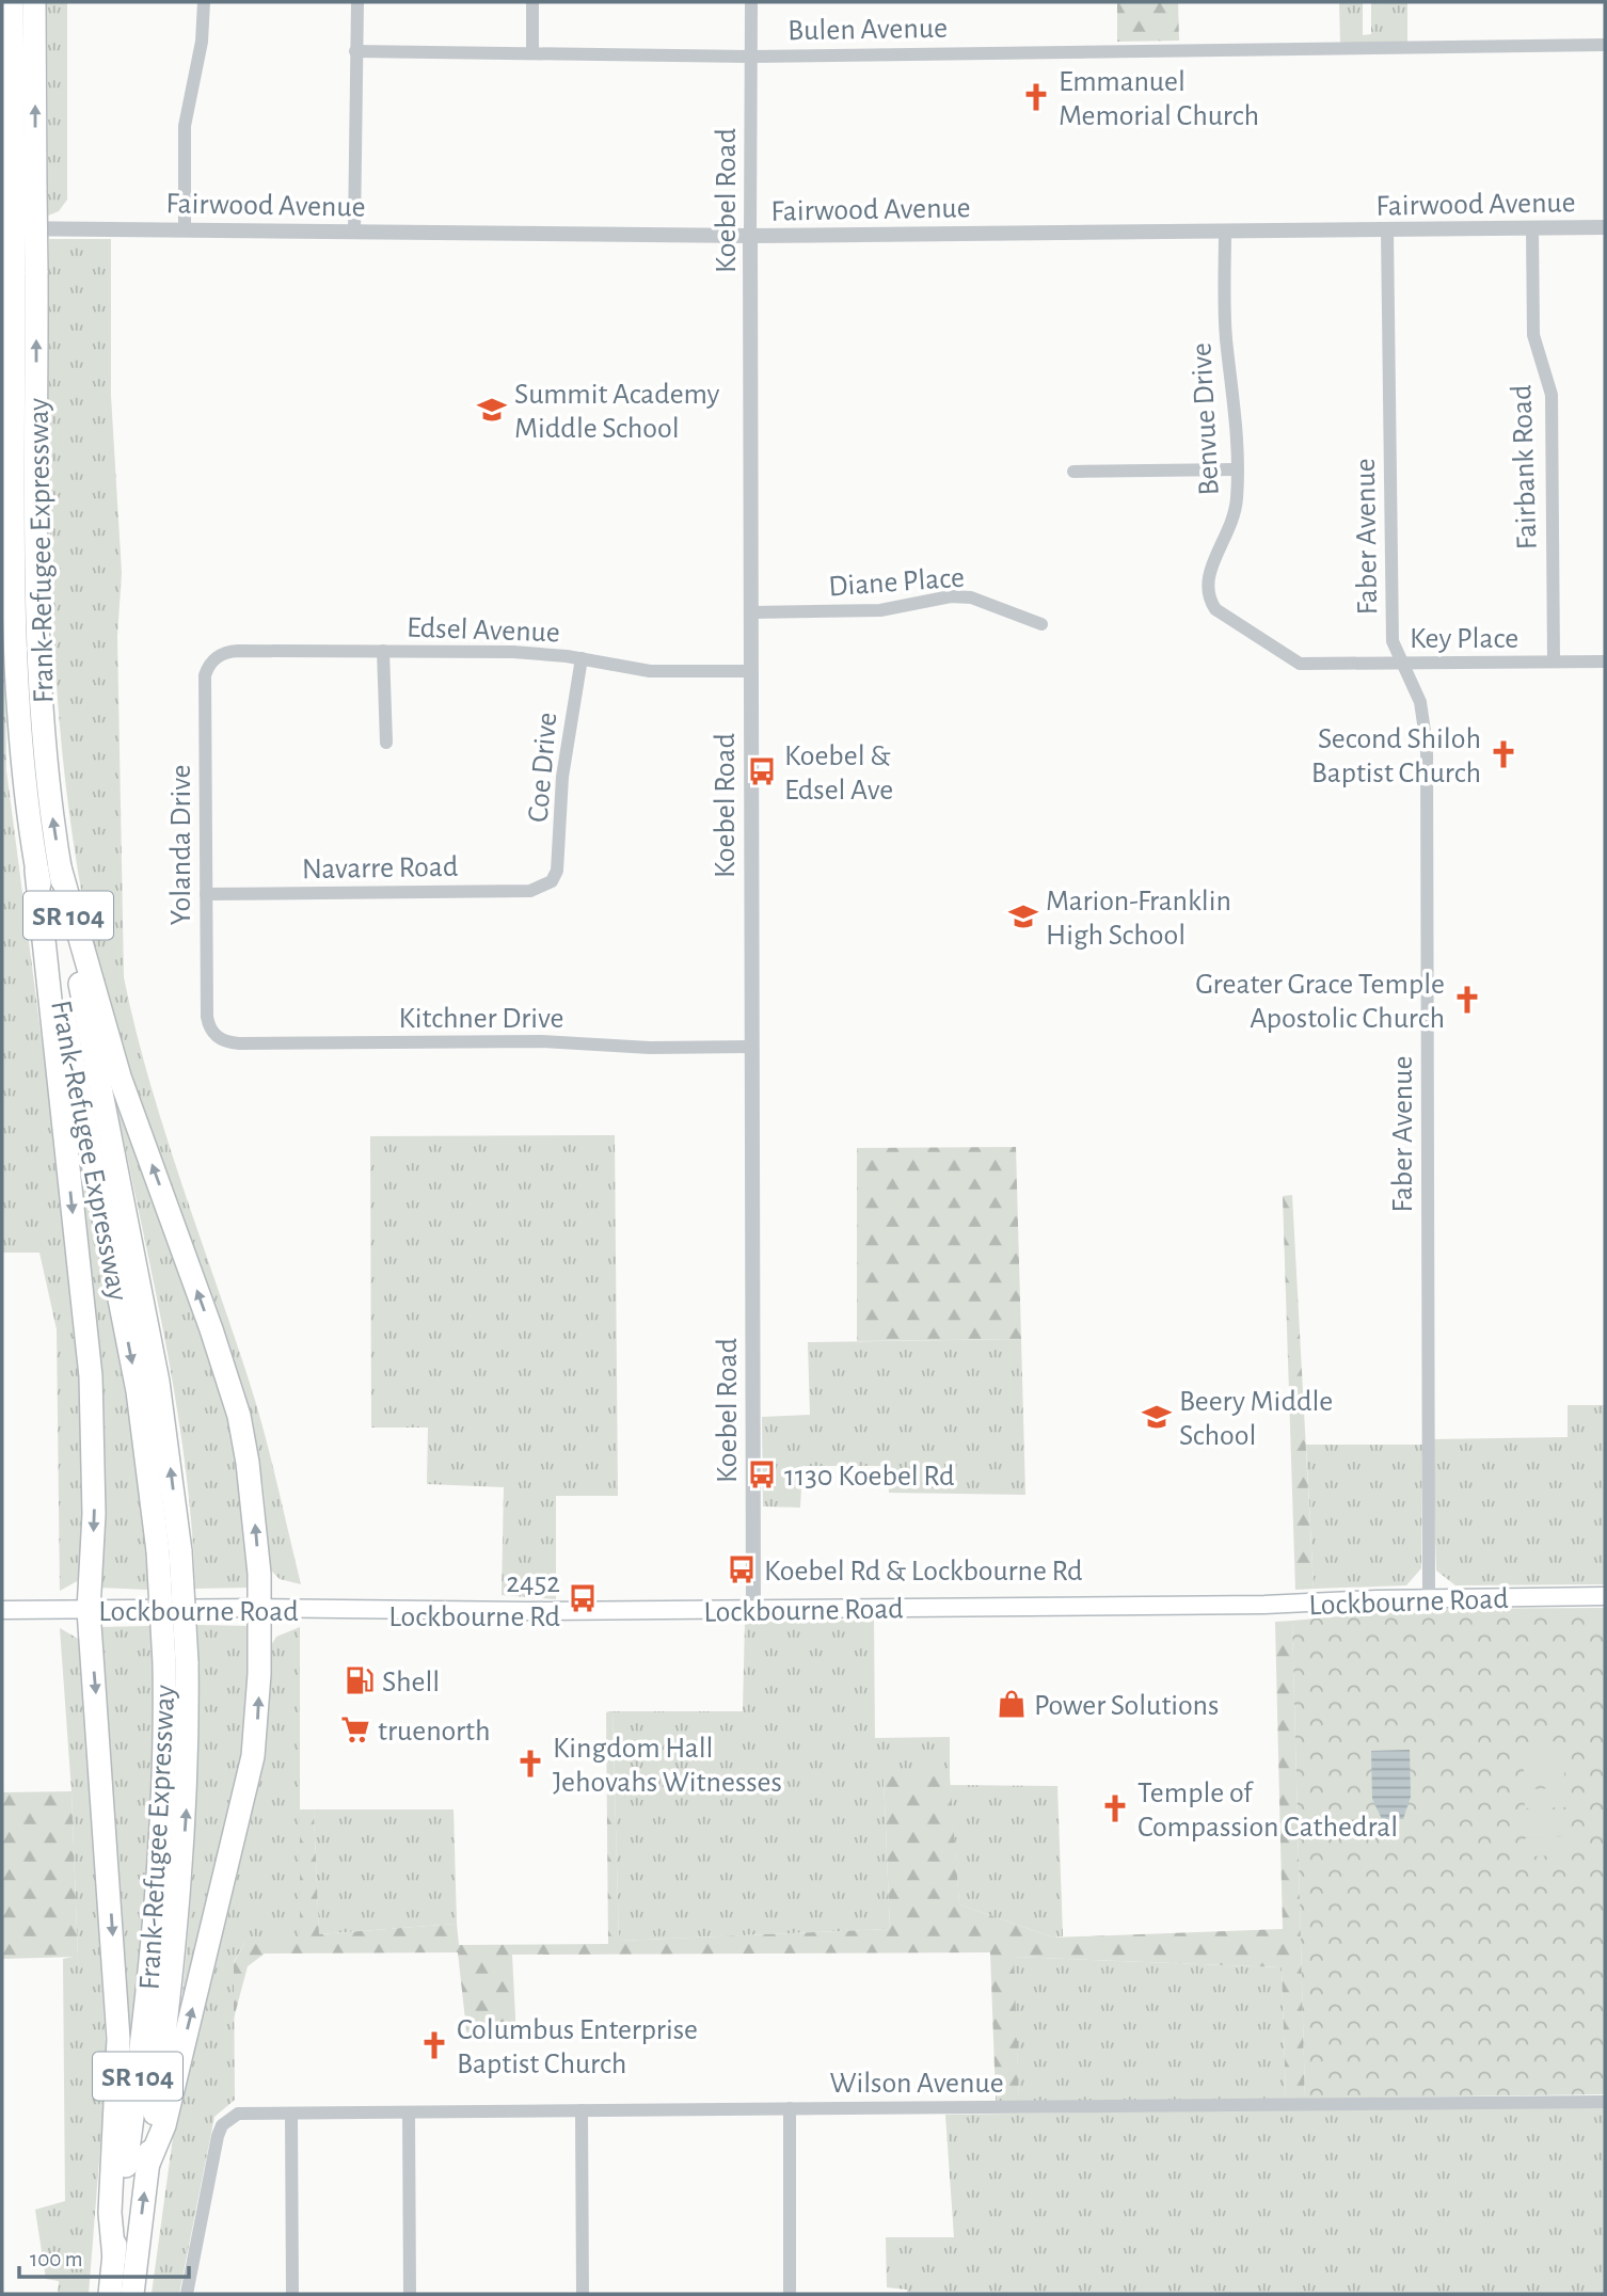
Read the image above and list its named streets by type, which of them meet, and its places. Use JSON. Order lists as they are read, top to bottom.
{
  "streets": {
    "highway": ["Frank-Refugee Expressway", "SR 104"],
    "main road": ["Lockbourne Road"],
    "street": [
      "Bulen Avenue",
      "Koebel Road",
      "Fairwood Avenue",
      "Benvue Drive",
      "Fairbank Road",
      "Faber Avenue",
      "Diane Place",
      "Edsel Avenue",
      "Key Place",
      "Coe Drive",
      "Yolanda Drive",
      "Navarre Road",
      "Kitchner Drive",
      "Wilson Avenue"
    ]
  },
  "crossings": [
    ["Bulen Avenue", "Koebel Road"],
    ["Koebel Road", "Fairwood Avenue"],
    ["Koebel Road", "Diane Place"],
    ["Koebel Road", "Edsel Avenue"],
    ["Koebel Road", "Kitchner Drive"],
    ["Koebel Road", "Lockbourne Road"],
    ["Fairwood Avenue", "Benvue Drive"],
    ["Fairwood Avenue", "Fairbank Road"],
    ["Fairwood Avenue", "Faber Avenue"],
    ["Benvue Drive", "Key Place"],
    ["Fairbank Road", "Key Place"],
    ["Faber Avenue", "Key Place"],
    ["Faber Avenue", "Lockbourne Road"],
    ["Edsel Avenue", "Coe Drive"],
    ["Edsel Avenue", "Yolanda Drive"],
    ["Coe Drive", "Navarre Road"],
    ["Yolanda Drive", "Navarre Road"],
    ["Yolanda Drive", "Kitchner Drive"]
  ],
  "places": {
    "church": [
      "Emmanuel Memorial Church",
      "Second Shiloh Baptist Church",
      "Greater Grace Temple Apostolic Church",
      "Kingdom Hall Jehovahs Witnesses",
      "Temple of Compassion Cathedral",
      "Columbus Enterprise Baptist Church"
    ],
    "school or university": ["Summit Academy Middle School", "Marion-Franklin High School", "Beery Middle School"],
    "bus stop": [
      "Koebel & Edsel Ave",
      "1130 Koebel Rd",
      "Koebel Rd & Lockbourne Rd",
      "2452 Lockbourne Rd"
    ],
    "fuel station": ["Shell"],
    "shop": ["Power Solutions"],
    "supermarket": ["truenorth"]
  },
  "scale_bar": "100 m"
}
